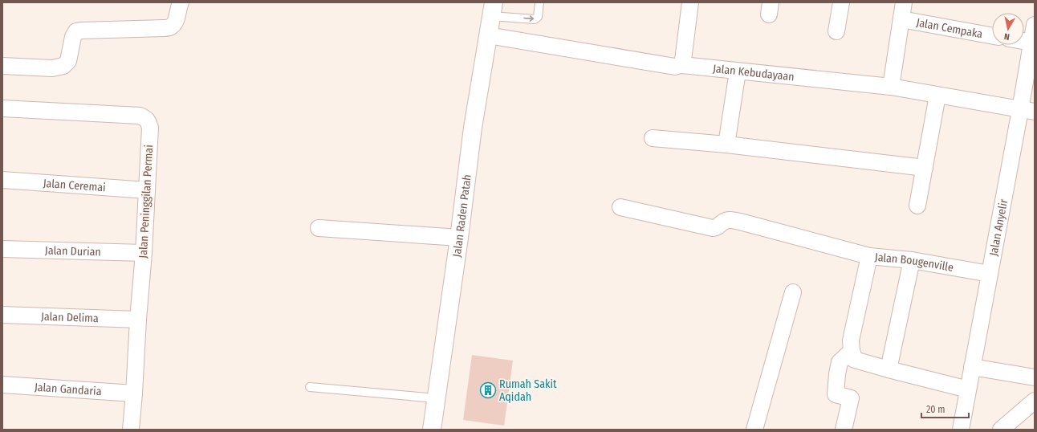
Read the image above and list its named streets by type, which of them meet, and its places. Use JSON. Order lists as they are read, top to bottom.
{
  "streets": {
    "main road": ["Jalan Raden Patah"],
    "street": [
      "Jalan Cempaka",
      "Jalan Kebudayaan",
      "Jalan Ceremai",
      "Jalan Peninggilan Permai",
      "Jalan Anyelir",
      "Jalan Durian",
      "Jalan Bougenville",
      "Jalan Delima",
      "Jalan Gandaria"
    ]
  },
  "crossings": [
    ["Jalan Kebudayaan", "Jalan Raden Patah"],
    ["Jalan Kebudayaan", "Jalan Anyelir"],
    ["Jalan Ceremai", "Jalan Peninggilan Permai"],
    ["Jalan Peninggilan Permai", "Jalan Durian"],
    ["Jalan Peninggilan Permai", "Jalan Delima"],
    ["Jalan Peninggilan Permai", "Jalan Gandaria"],
    ["Jalan Anyelir", "Jalan Bougenville"]
  ],
  "places": {
    "building": ["Rumah Sakit Aqidah"]
  },
  "scale_bar": "20 m",
  "north": "bottom"
}
